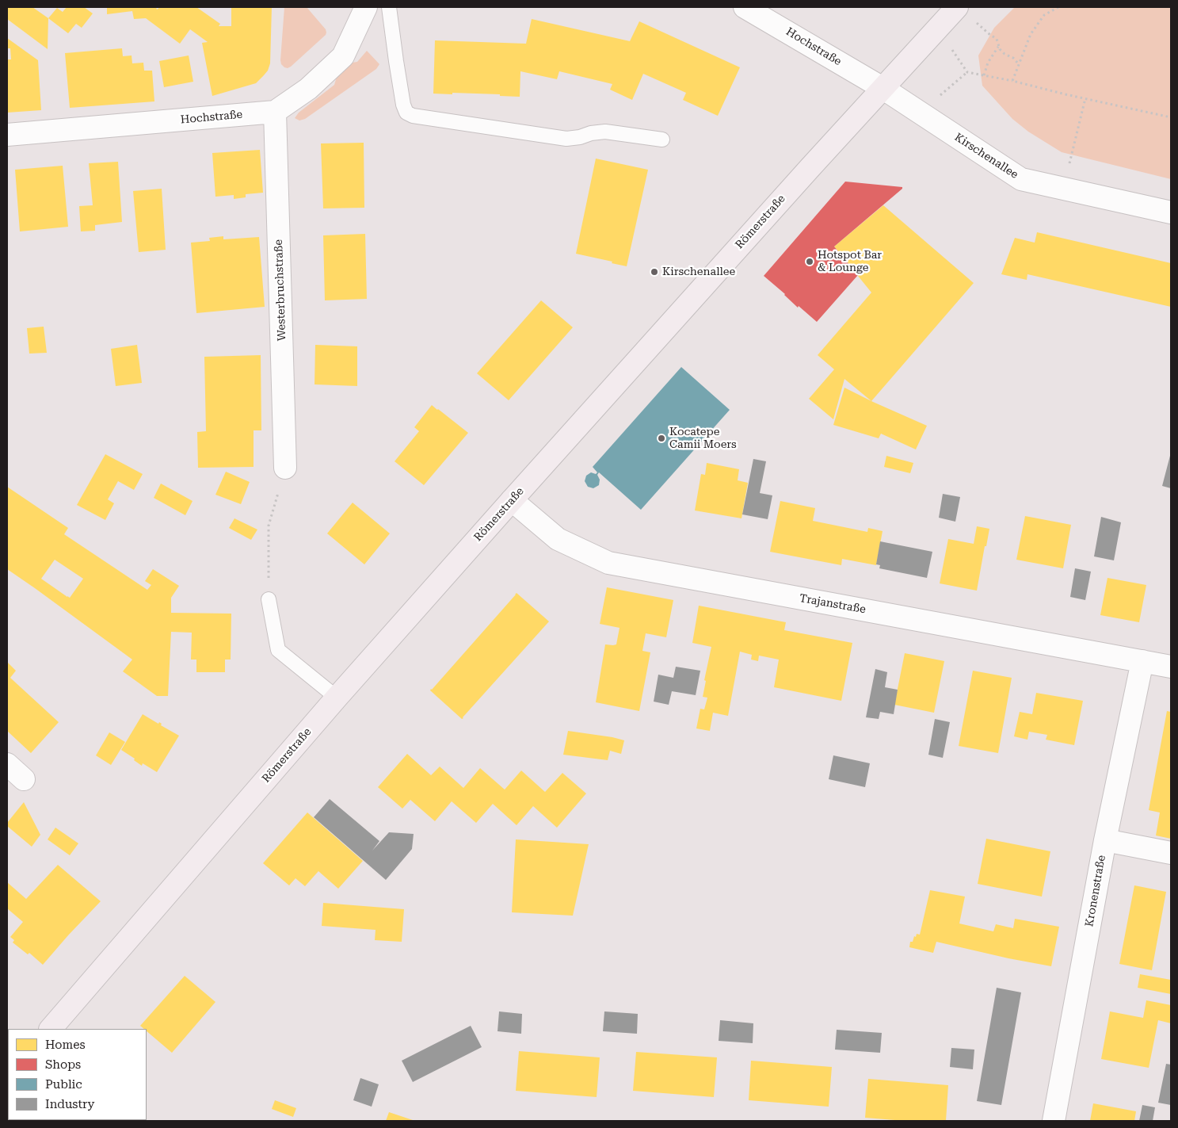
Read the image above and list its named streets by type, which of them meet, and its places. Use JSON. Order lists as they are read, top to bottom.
{
  "streets": {
    "main road": ["Römerstraße"],
    "street": [
      "Hochstraße",
      "Kirschenallee",
      "Westerbruchstraße",
      "Trajanstraße",
      "Kronenstraße"
    ]
  },
  "crossings": [
    ["Hochstraße", "Kirschenallee"],
    ["Hochstraße", "Römerstraße"],
    ["Hochstraße", "Westerbruchstraße"],
    ["Kirschenallee", "Römerstraße"],
    ["Römerstraße", "Trajanstraße"],
    ["Trajanstraße", "Kronenstraße"]
  ],
  "places": ["Hotspot Bar & Lounge", "Kirschenallee", "Kocatepe Camii Moers"],
  "legend": [
    "Homes",
    "Shops",
    "Public",
    "Industry"
  ]
}
